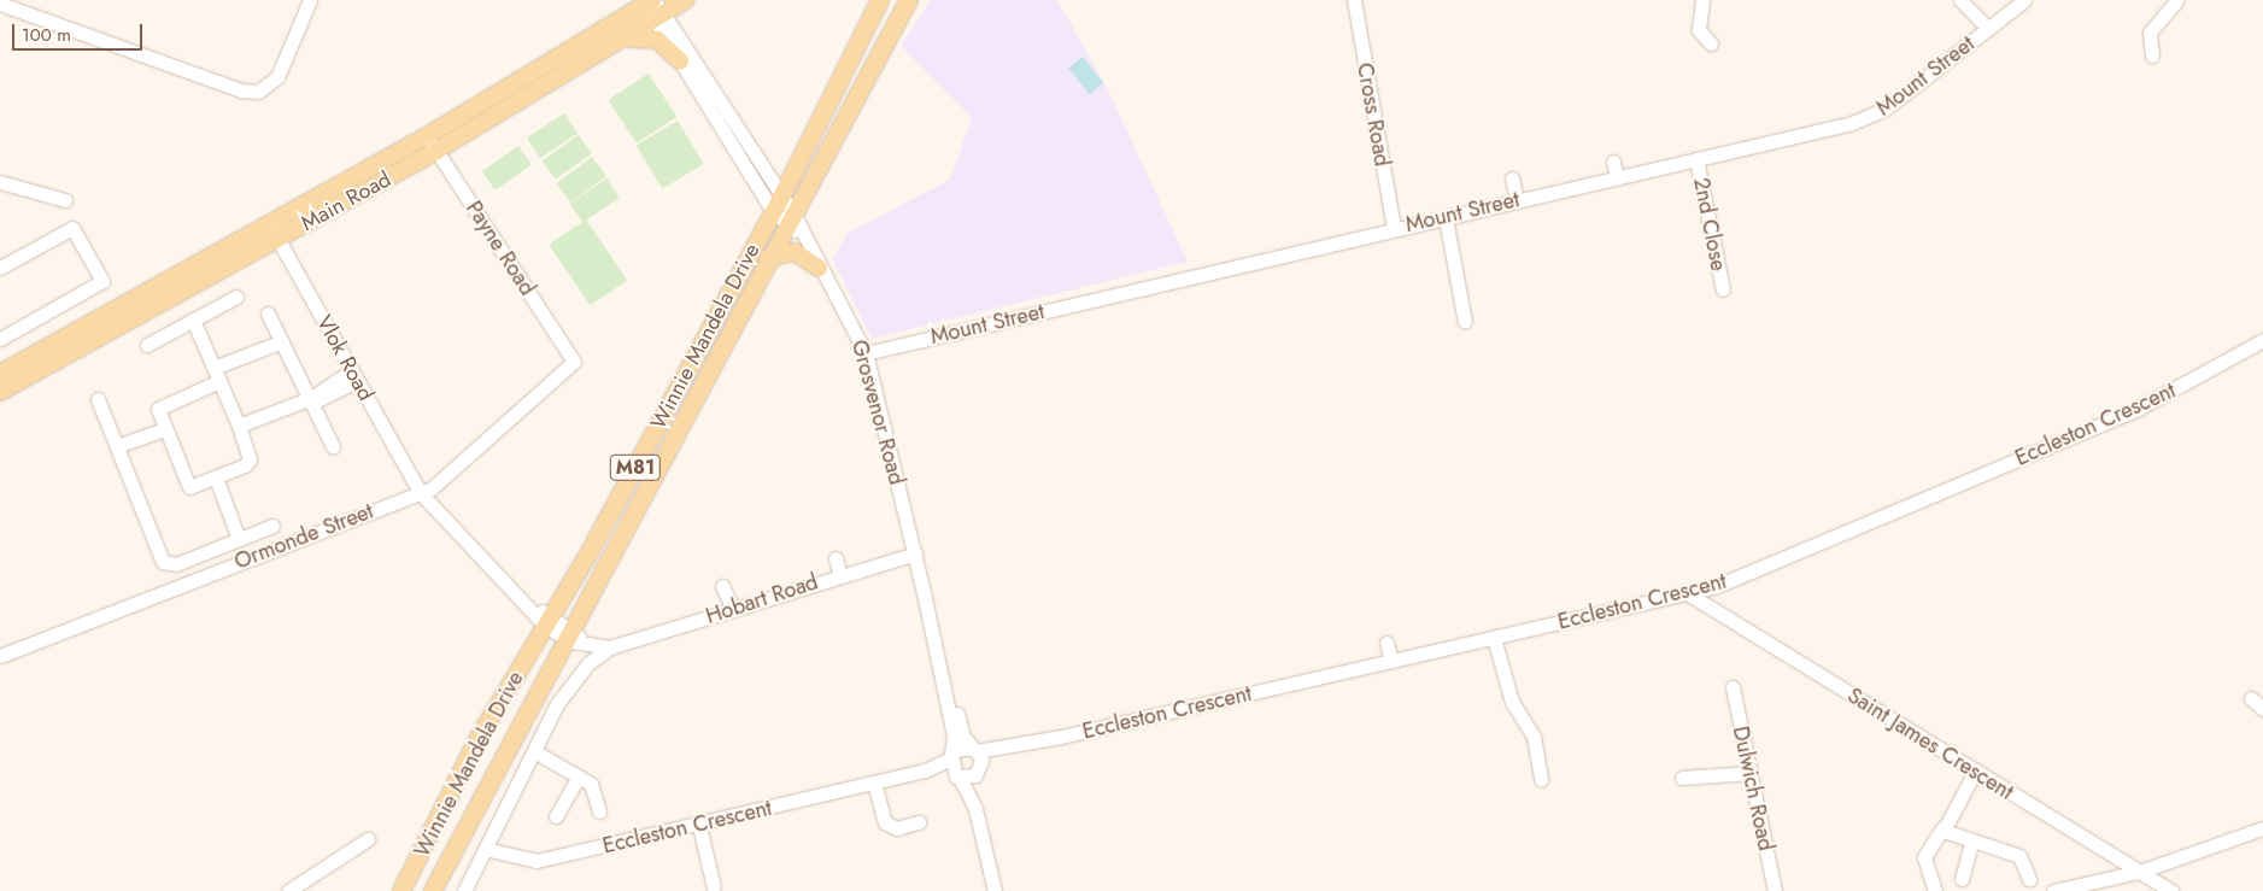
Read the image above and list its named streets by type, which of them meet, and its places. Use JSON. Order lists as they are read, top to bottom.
{
  "streets": {
    "main road": ["Main Road", "Winnie Mandela Drive", "M81"],
    "street": [
      "Mount Street",
      "Cross Road",
      "2nd Close",
      "Payne Road",
      "Vlok Road",
      "Grosvenor Road",
      "Eccleston Crescent",
      "Ormonde Street",
      "Hobart Road",
      "Saint James Crescent",
      "Dulwich Road"
    ]
  },
  "crossings": [
    ["Mount Street", "Cross Road"],
    ["Mount Street", "2nd Close"],
    ["Mount Street", "Grosvenor Road"],
    ["Main Road", "Payne Road"],
    ["Main Road", "Vlok Road"],
    ["Main Road", "Grosvenor Road"],
    ["Payne Road", "Ormonde Street"],
    ["Winnie Mandela Drive", "Vlok Road"],
    ["Winnie Mandela Drive", "Grosvenor Road"],
    ["Vlok Road", "Ormonde Street"],
    ["Grosvenor Road", "Eccleston Crescent"],
    ["Grosvenor Road", "Hobart Road"],
    ["Eccleston Crescent", "Hobart Road"],
    ["Eccleston Crescent", "Saint James Crescent"]
  ],
  "scale_bar": "100 m"
}
